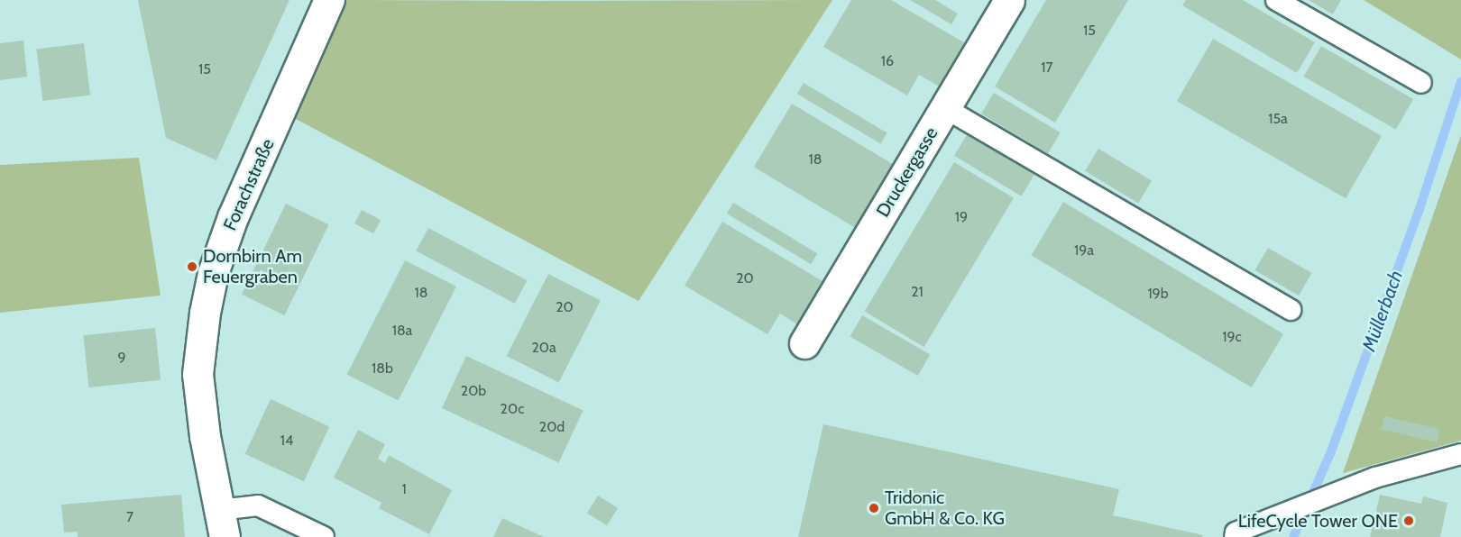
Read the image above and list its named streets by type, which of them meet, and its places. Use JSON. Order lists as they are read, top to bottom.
{
  "streets": {
    "street": ["Druckergasse", "Forachstraße"]
  },
  "water": ["Müllerbach"],
  "places": ["Dornbirn Am Feuergraben", "Tridonic GmbH & Co. KG", "LifeCycle Tower ONE"],
  "house_numbers": [
    "15",
    "16",
    "17",
    "15",
    "15a",
    "18",
    "19",
    "19a",
    "20",
    "21",
    "18",
    "19b",
    "20",
    "18a",
    "19c",
    "20a",
    "9",
    "18b",
    "20b",
    "20c",
    "20d",
    "14",
    "1",
    "7"
  ]
}
